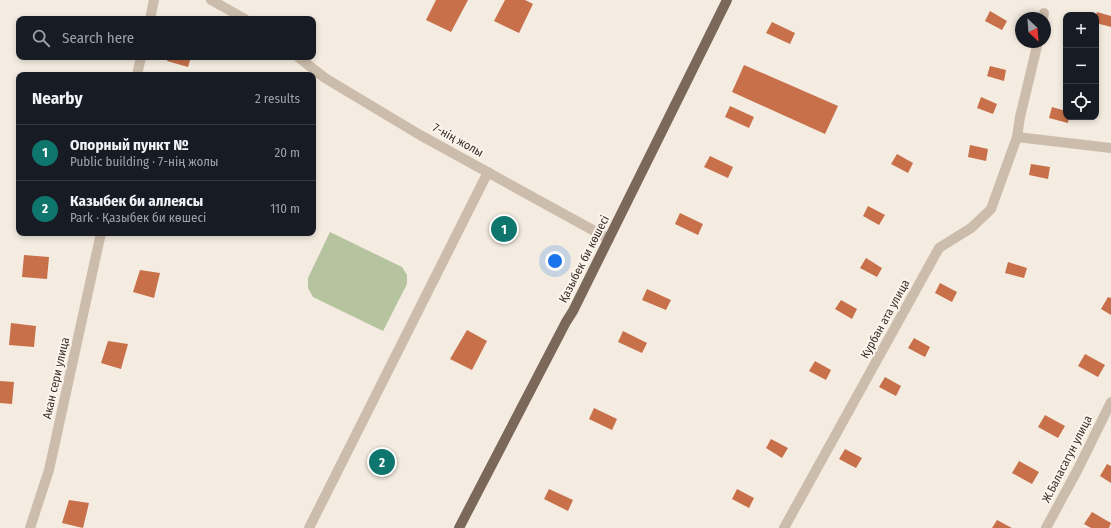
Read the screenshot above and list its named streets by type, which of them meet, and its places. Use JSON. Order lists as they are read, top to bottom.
{
  "streets": {
    "main road": ["Қазыбек би көшесі"],
    "street": [
      "7-нің жолы",
      "Курбан ата улица",
      "Акан сери улица",
      "Ж.Баласагун улица"
    ]
  },
  "crossings": [
    ["7-нің жолы", "Қазыбек би көшесі"]
  ],
  "north": "bottom right",
  "page": {
    "map_buttons": ["+", "−"],
    "search": "Search here",
    "heading": ["Nearby", "2 results"],
    "list": [
      {
        "mark": "1",
        "name": "Опорный пункт №",
        "note": "Public building · 7-нің жолы",
        "value": "20 m"
      },
      {
        "mark": "2",
        "name": "Казыбек би аллеясы",
        "note": "Park · Қазыбек би көшесі",
        "value": "110 m"
      }
    ],
    "pins": ["1", "2"]
  }
}
